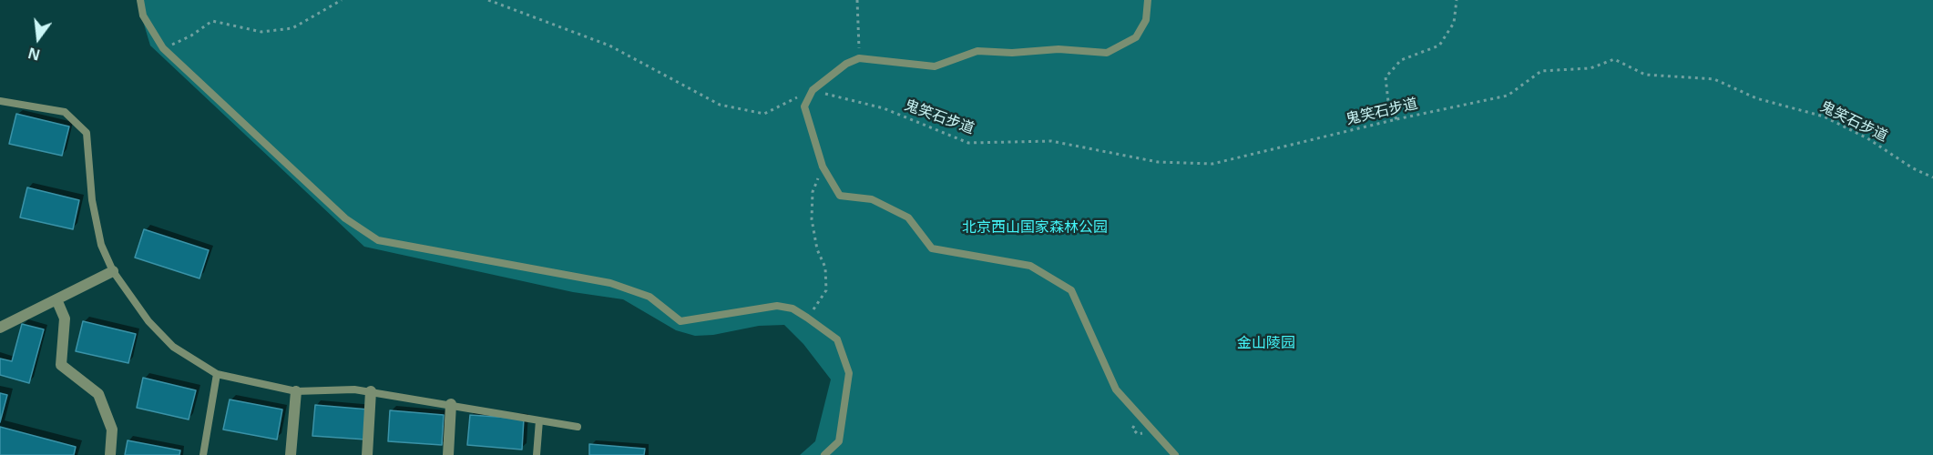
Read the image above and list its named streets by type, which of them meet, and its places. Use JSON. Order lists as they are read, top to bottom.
{
  "streets": {
    "path": ["鬼笑石步道"]
  },
  "parks": ["北京西山国家森林公园", "金山陵园"],
  "north": "bottom"
}
